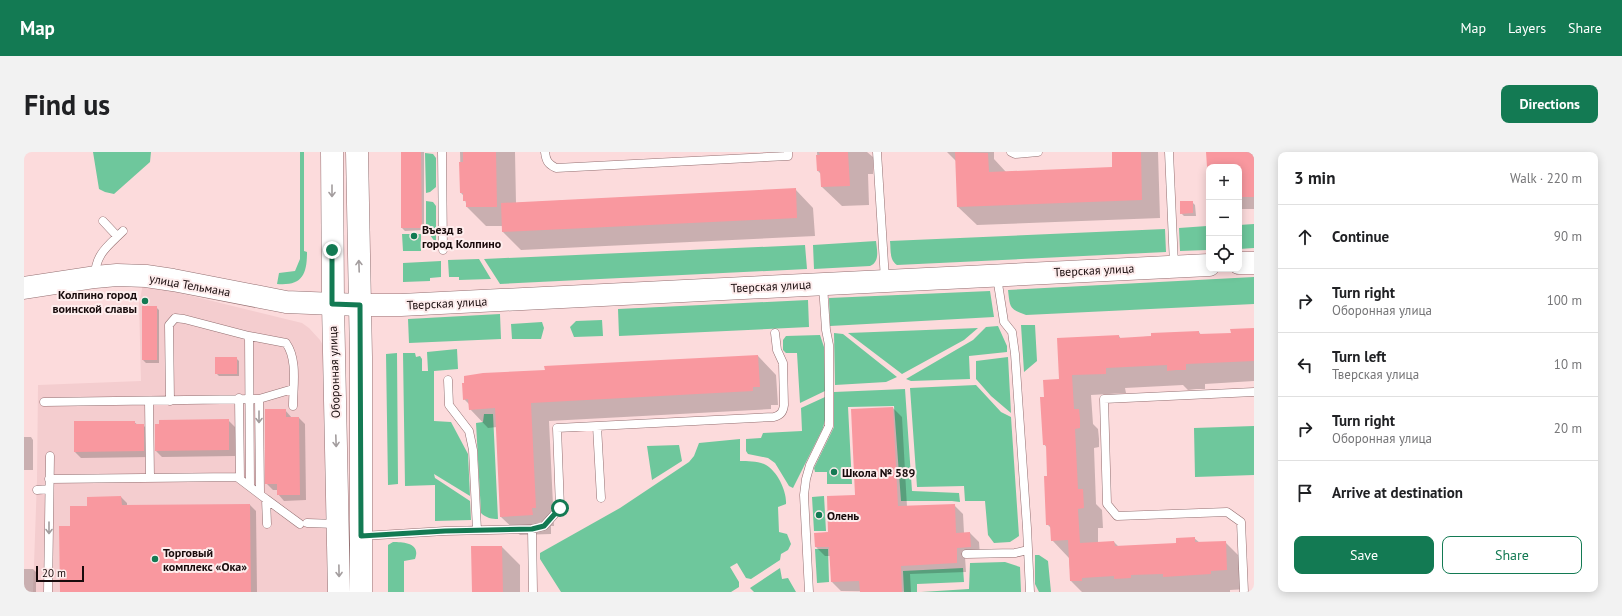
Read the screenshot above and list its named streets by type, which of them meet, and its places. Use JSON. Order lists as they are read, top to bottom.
{
  "streets": {
    "main road": ["Тверская улица", "улица Тельмана", "Оборонная улица"]
  },
  "crossings": [
    ["Тверская улица", "улица Тельмана"],
    ["Тверская улица", "Оборонная улица"],
    ["улица Тельмана", "Оборонная улица"]
  ],
  "places": [
    "Въезд в город Колпино",
    "Колпино город воинской славы",
    "Школа № 589",
    "Олень",
    "Торговый комплекс «Ока»"
  ],
  "scale_bar": "20 m",
  "page": {
    "header": "Map",
    "nav": ["Map", "Layers", "Share"],
    "buttons": [
      "Directions",
      ["Save", "Share"]
    ],
    "title": "Find us",
    "heading": ["3 min", "Walk · 220 m"],
    "map_buttons": ["+", "−"],
    "list": [
      ["Continue", "90 m"],
      ["Turn right", "Оборонная улица", "100 m"],
      ["Turn left", "Тверская улица", "10 m"],
      ["Turn right", "Оборонная улица", "20 m"],
      "Arrive at destination"
    ],
    "scale": "20 m"
  }
}
